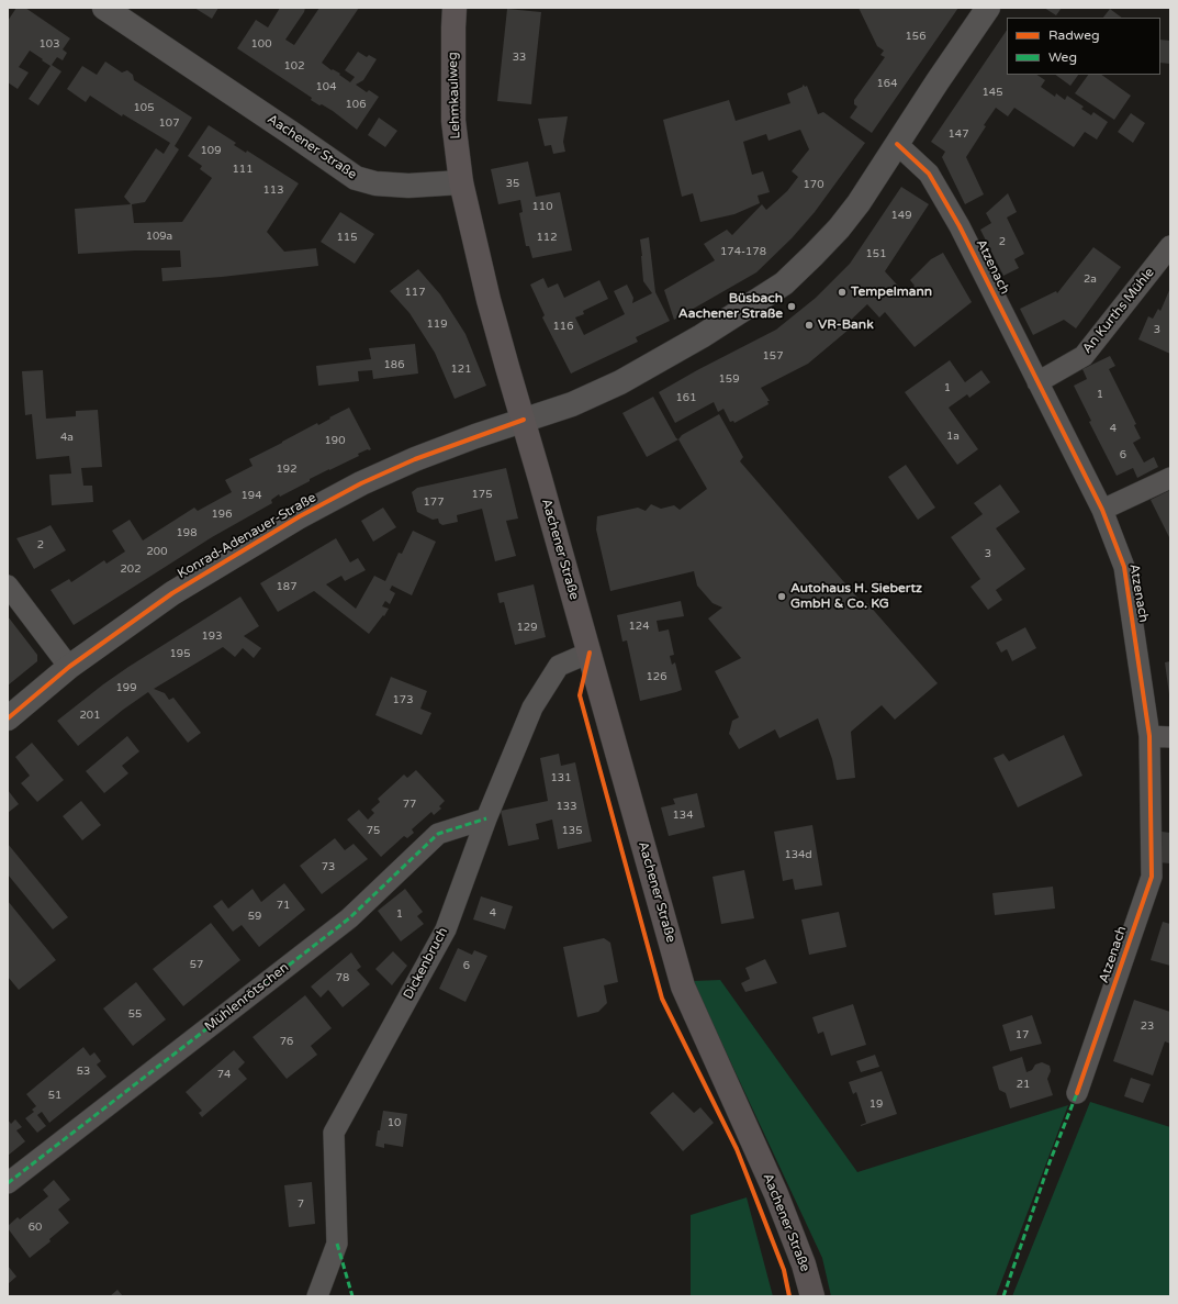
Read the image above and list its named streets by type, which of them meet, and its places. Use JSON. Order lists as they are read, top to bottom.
{
  "streets": {
    "main road": ["Lehmkaulweg", "Aachener Straße"],
    "street": [
      "Atzenach",
      "An Kurths Mühle",
      "Konrad-Adenauer-Straße",
      "Dickenbruch",
      "Mühlenrötschen"
    ]
  },
  "crossings": [
    ["Lehmkaulweg", "Aachener Straße"],
    ["Aachener Straße", "Konrad-Adenauer-Straße"],
    ["Aachener Straße", "Dickenbruch"],
    ["Atzenach", "An Kurths Mühle"],
    ["Atzenach", "Konrad-Adenauer-Straße"],
    ["Dickenbruch", "Mühlenrötschen"]
  ],
  "places": [
    "Tempelmann",
    "Büsbach Aachener Straße",
    "VR-Bank",
    "Autohaus H. Siebertz GmbH & Co. KG"
  ],
  "house_numbers": [
    "156",
    "103",
    "100",
    "33",
    "102",
    "164",
    "104",
    "145",
    "106",
    "105",
    "107",
    "147",
    "109",
    "111",
    "35",
    "170",
    "113",
    "110",
    "149",
    "109a",
    "115",
    "112",
    "2",
    "174-178",
    "151",
    "2a",
    "117",
    "119",
    "116",
    "3",
    "157",
    "186",
    "121",
    "159",
    "1",
    "1",
    "161",
    "4",
    "1a",
    "4a",
    "190",
    "6",
    "192",
    "175",
    "194",
    "177",
    "196",
    "198",
    "2",
    "200",
    "3",
    "202",
    "187",
    "124",
    "129",
    "193",
    "195",
    "126",
    "199",
    "173",
    "201",
    "131",
    "77",
    "133",
    "134",
    "75",
    "135",
    "134d",
    "73",
    "71",
    "4",
    "1",
    "59",
    "57",
    "6",
    "78",
    "55",
    "23",
    "17",
    "76",
    "53",
    "74",
    "21",
    "51",
    "19",
    "10",
    "7",
    "60"
  ],
  "legend": ["Radweg", "Weg"]
}
